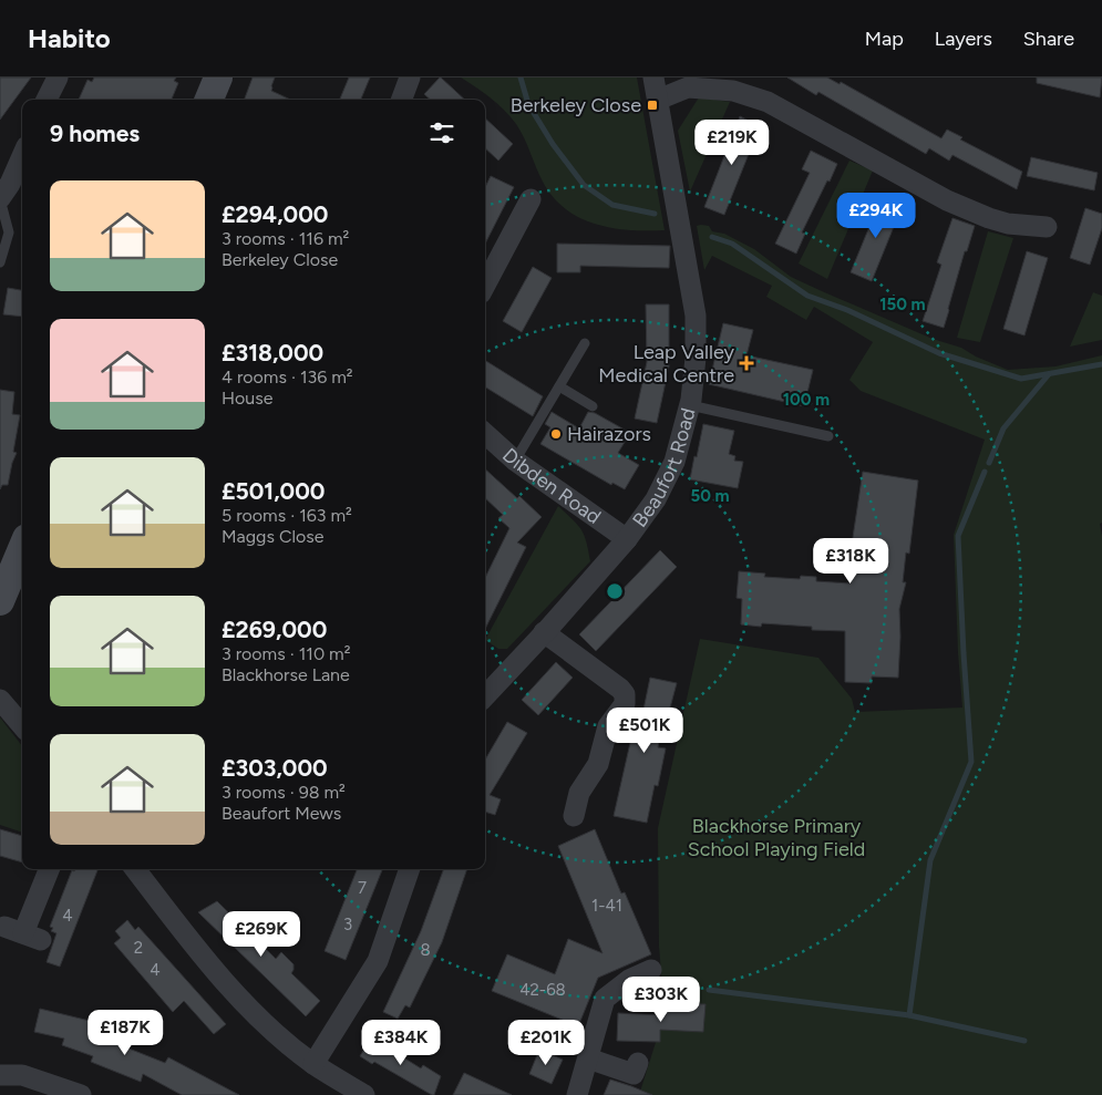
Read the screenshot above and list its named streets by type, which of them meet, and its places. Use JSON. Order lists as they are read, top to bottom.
{
  "streets": {
    "street": ["Beaufort Road", "Dibden Road"]
  },
  "crossings": [
    ["Beaufort Road", "Dibden Road"]
  ],
  "parks": ["Blackhorse Primary School Playing Field"],
  "places": {
    "transit": ["Berkeley Close"],
    "health": ["Leap Valley Medical Centre"],
    "other": ["Hairazors"]
  },
  "house_numbers": [
    "7",
    "1-41",
    "4",
    "3",
    "2",
    "8",
    "4",
    "42-68"
  ],
  "page": {
    "header": "Habito",
    "nav": ["Map", "Layers", "Share"],
    "heading": "9 homes",
    "price": [
      "£219K",
      "£294K",
      "£318K",
      "£501K",
      "£269K",
      "£303K",
      "£187K",
      "£384K",
      "£201K"
    ],
    "list": [
      {
        "name": "£294,000",
        "note": "3 rooms · 116 m² · Berkeley Close"
      },
      {
        "name": "£318,000",
        "note": "4 rooms · 136 m² · House"
      },
      {
        "name": "£501,000",
        "note": "5 rooms · 163 m² · Maggs Close"
      },
      {
        "name": "£269,000",
        "note": "3 rooms · 110 m² · Blackhorse Lane"
      },
      {
        "name": "£303,000",
        "note": "3 rooms · 98 m² · Beaufort Mews"
      }
    ]
  },
  "rings": ["150 m", "100 m", "50 m"]
}
